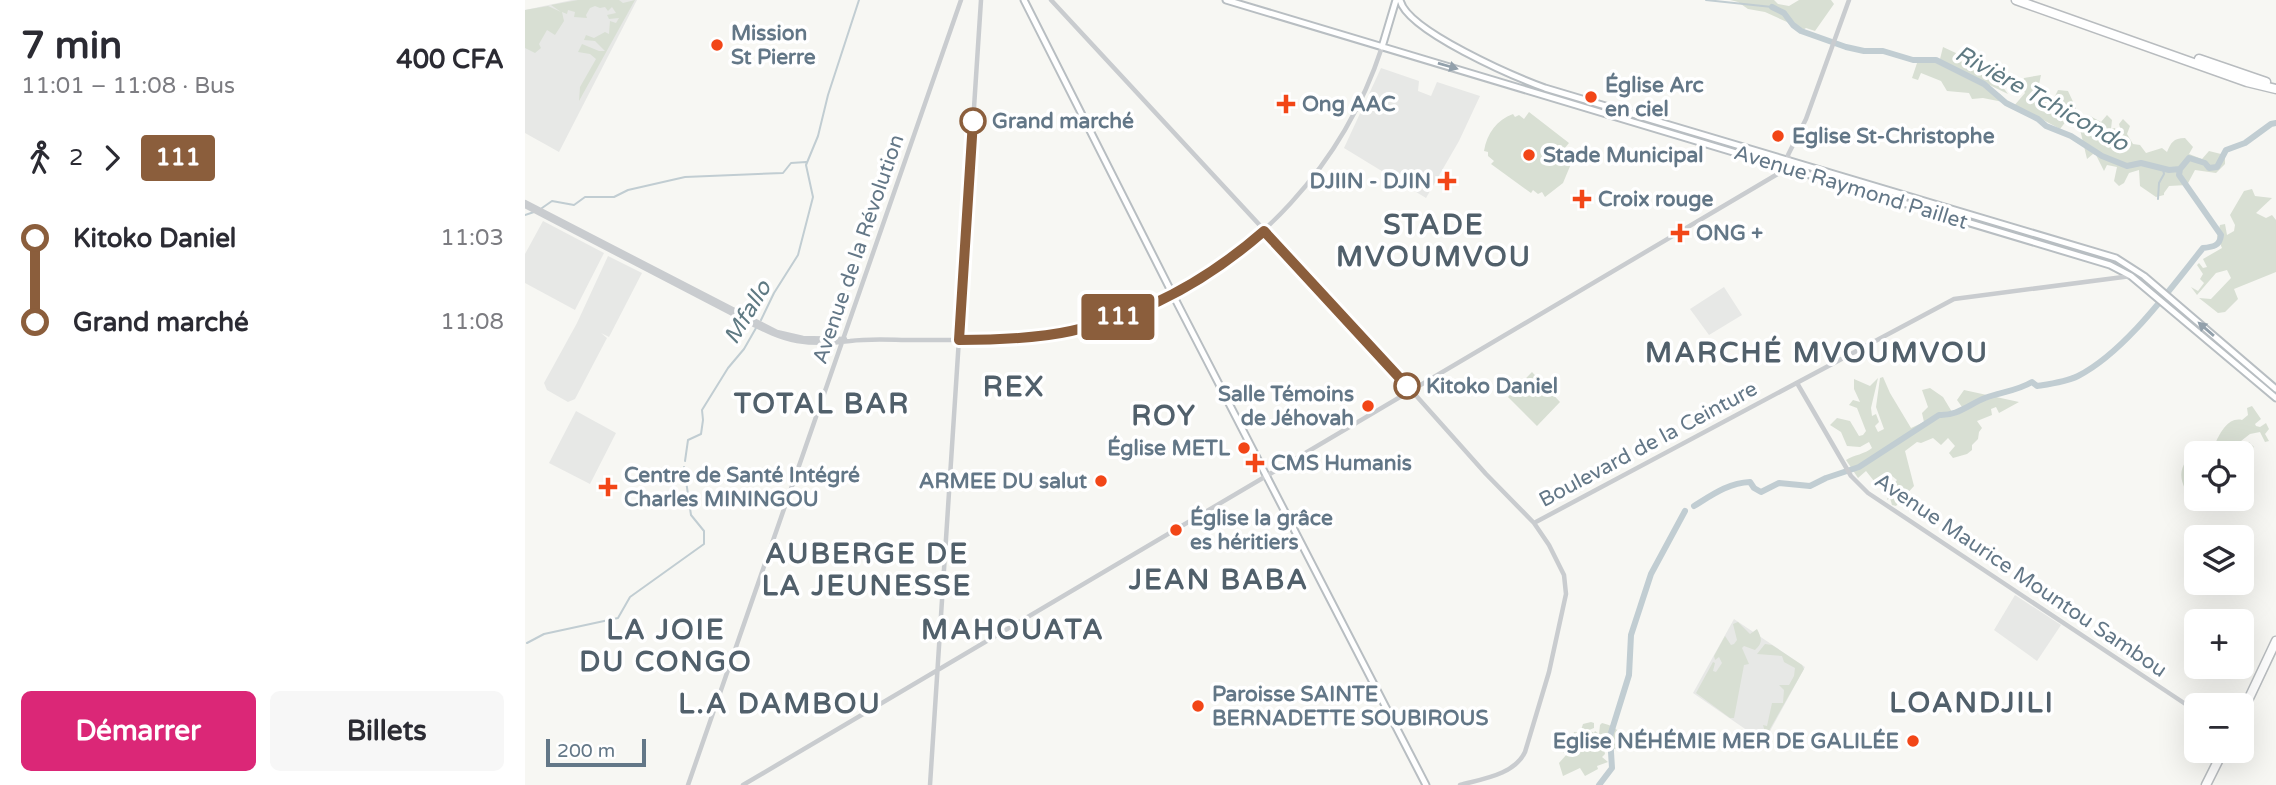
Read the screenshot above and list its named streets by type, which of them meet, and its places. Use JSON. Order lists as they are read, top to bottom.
{
  "streets": {
    "main road": ["Avenue Raymond Paillet"],
    "street": ["Avenue de la Révolution", "Boulevard de la Ceinture", "Avenue Maurice Mountou Sambou"]
  },
  "crossings": [
    ["Avenue Raymond Paillet", "Boulevard de la Ceinture"],
    ["Boulevard de la Ceinture", "Avenue Maurice Mountou Sambou"]
  ],
  "districts": [
    "STADE MVOUMVOU",
    "MARCHÉ MVOUMVOU",
    "REX",
    "TOTAL BAR",
    "ROY",
    "AUBERGE DE LA JEUNESSE",
    "JEAN BABA",
    "LA JOIE DU CONGO",
    "MAHOUATA",
    "LOANDJILI",
    "L.A DAMBOU"
  ],
  "water": ["Rivière Tchicondo", "Mfallo"],
  "places": {
    "other": [
      "Mission St Pierre",
      "Église Arc en ciel",
      "Grand marché",
      "Eglise St-Christophe",
      "Stade Municipal",
      "Kitoko Daniel",
      "Salle Témoins de Jéhovah",
      "Église METL",
      "ARMEE DU salut",
      "Église la grâce es héritiers",
      "Paroisse SAINTE BERNADETTE SOUBIROUS",
      "Eglise NÉHÉMIE MER DE GALILÉE"
    ],
    "health": [
      "Ong AAC",
      "DJIIN - DJIN",
      "Croix rouge",
      "ONG +",
      "CMS Humanis",
      "Centre de Santé Intégré Charles MININGOU"
    ]
  },
  "lines": ["bus line 111"],
  "scale_bar": "200 m",
  "page": {
    "heading": ["7 min", "11:01 – 11:08 · Bus", "400 CFA"],
    "on_map": "111",
    "legs": ["2", "111"],
    "list": [
      {
        "name": "Kitoko Daniel",
        "value": "11:03"
      },
      {
        "name": "Grand marché",
        "value": "11:08"
      }
    ],
    "map_buttons": ["+", "−"],
    "buttons": ["Démarrer", "Billets"],
    "scale": "200 m"
  }
}
